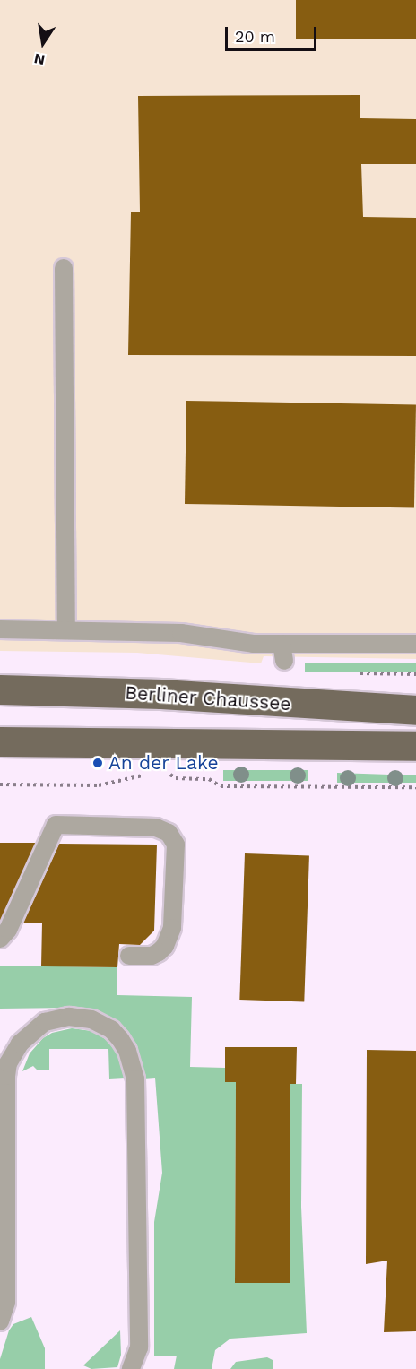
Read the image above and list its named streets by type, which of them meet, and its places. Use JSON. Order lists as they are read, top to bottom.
{
  "streets": {
    "main road": ["Berliner Chaussee"]
  },
  "places": ["An der Lake"],
  "scale_bar": "20 m",
  "north": "bottom"
}
